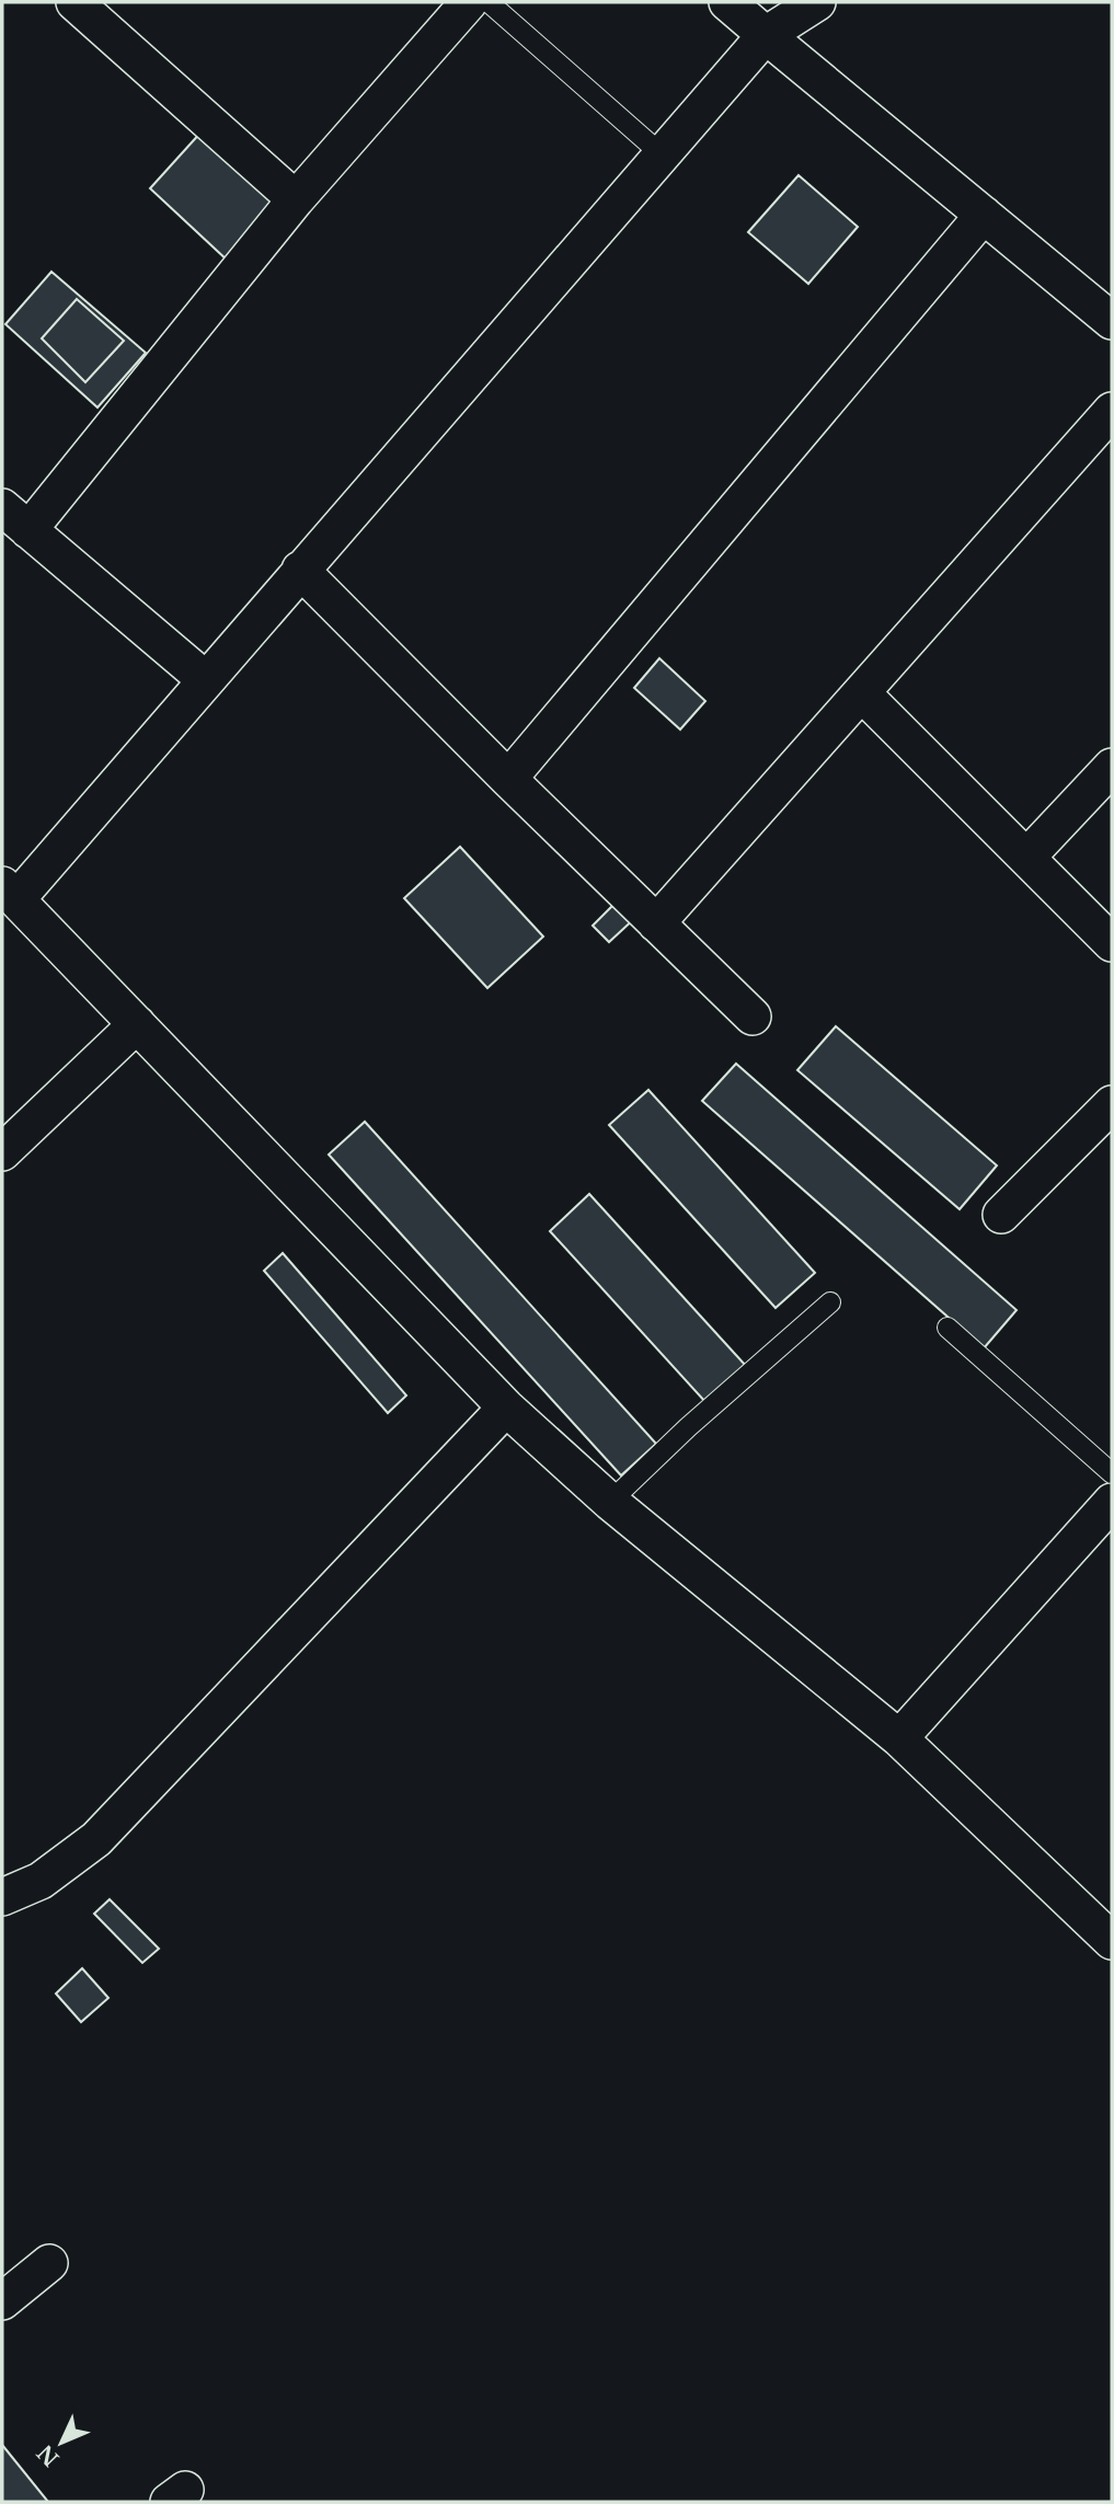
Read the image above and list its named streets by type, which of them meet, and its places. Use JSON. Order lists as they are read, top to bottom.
{
  "north": "bottom left"
}
